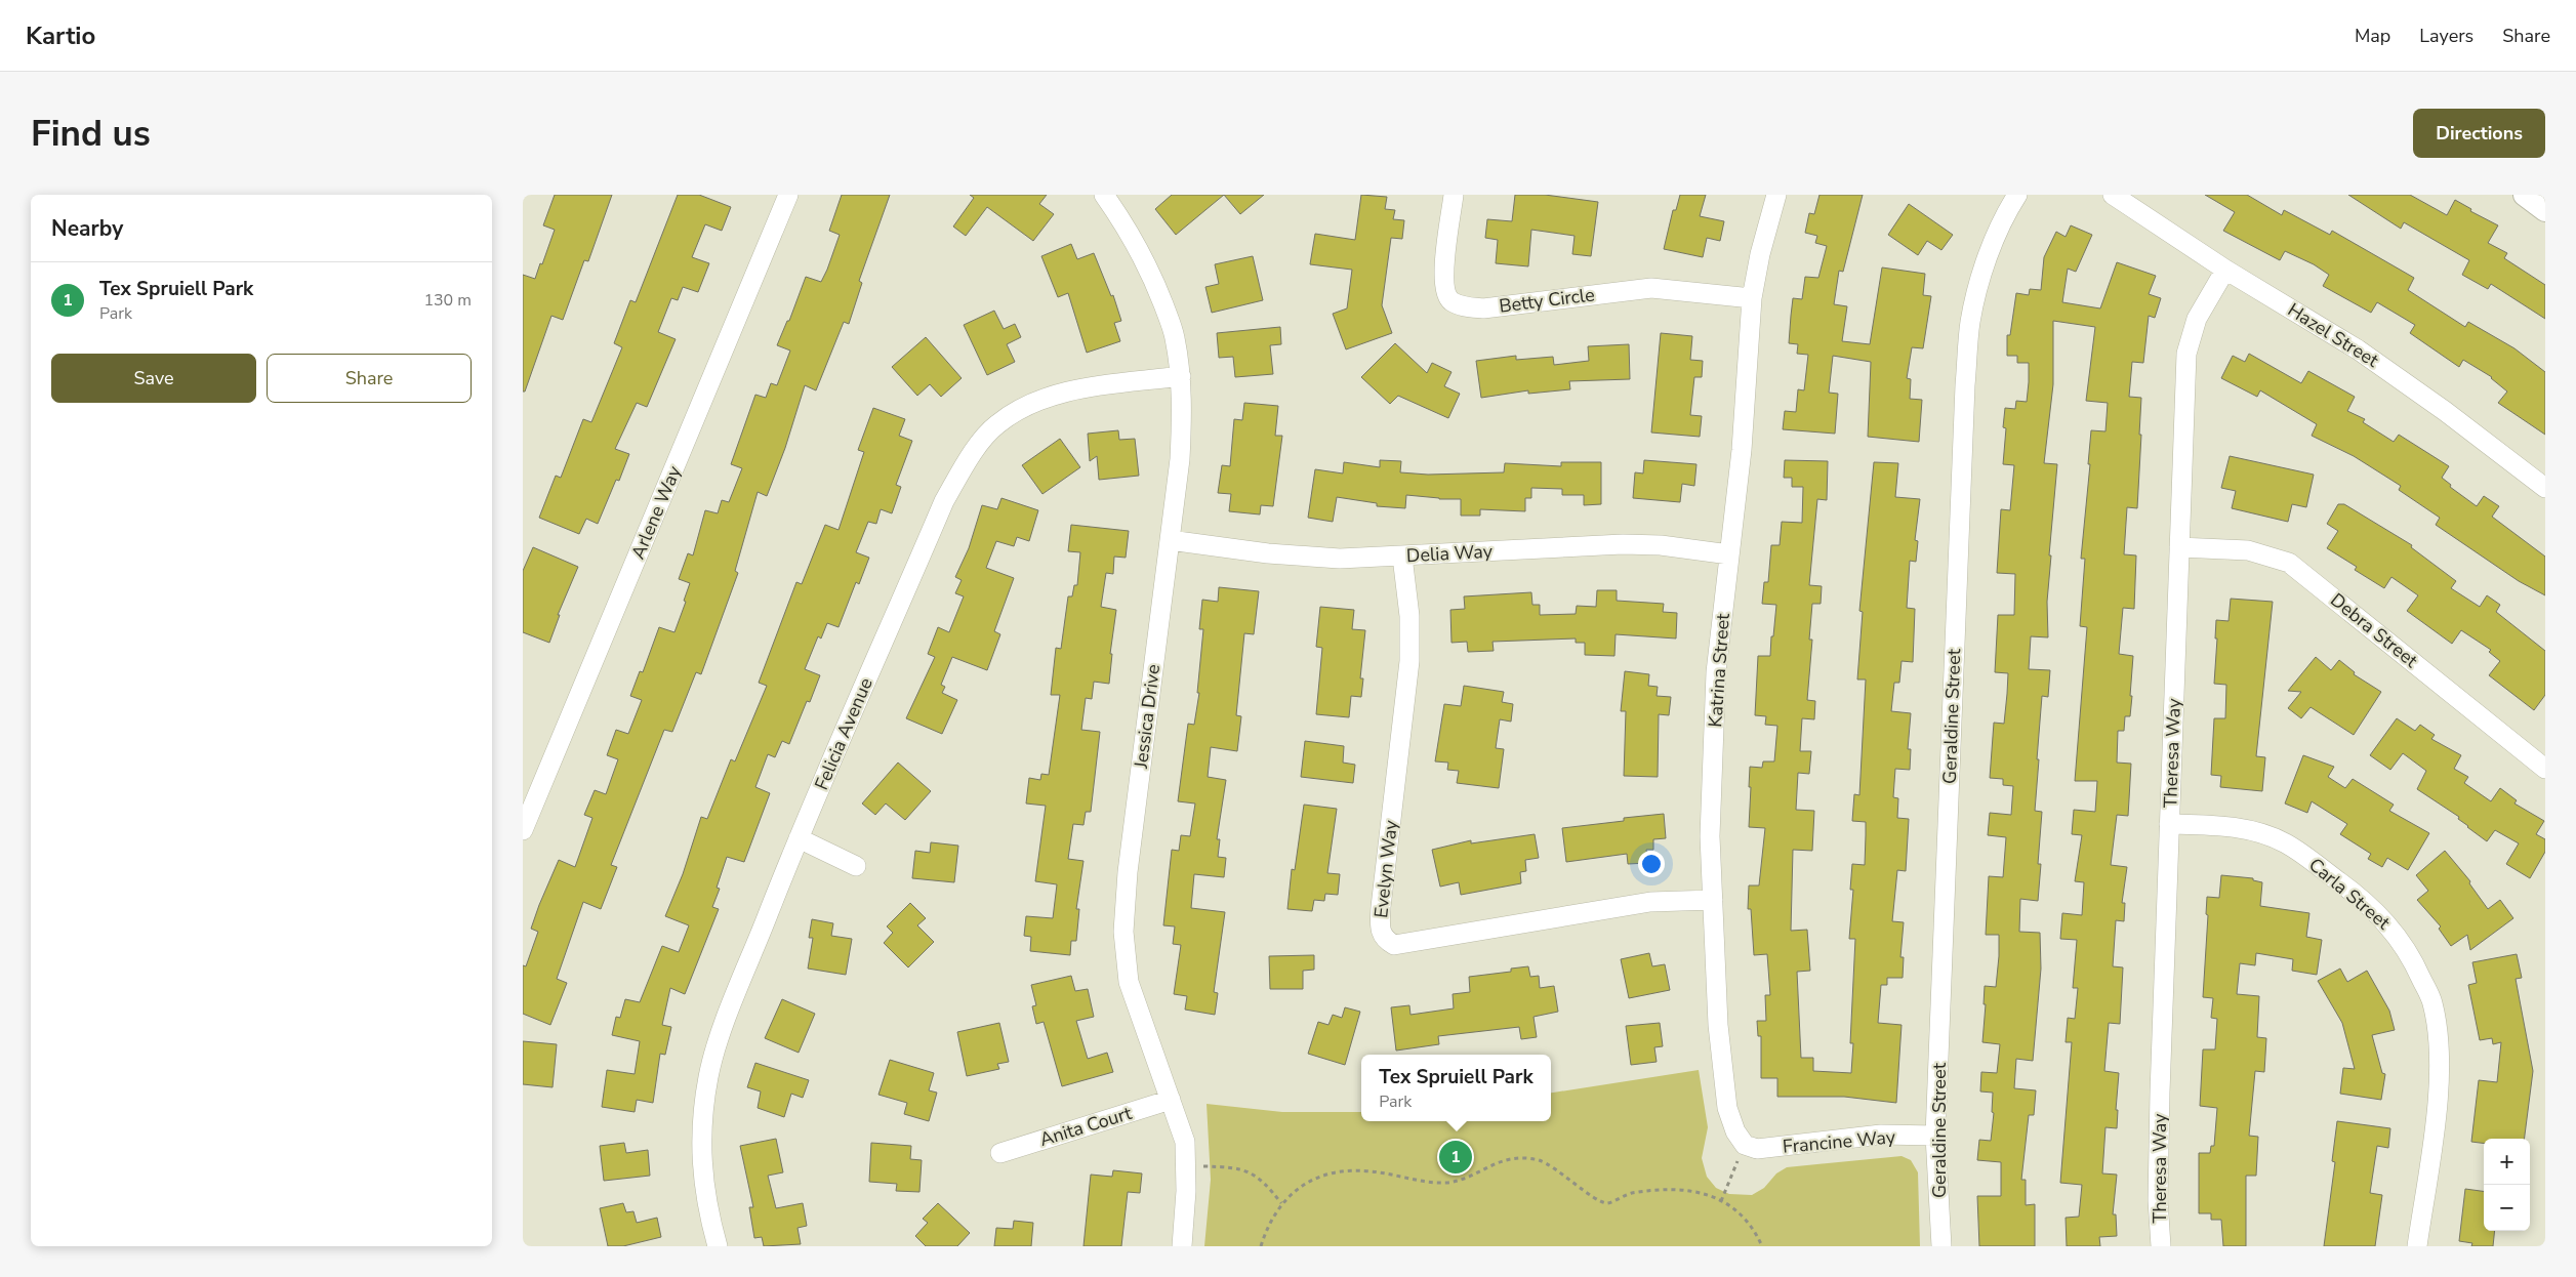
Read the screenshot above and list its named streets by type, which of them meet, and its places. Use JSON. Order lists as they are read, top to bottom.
{
  "streets": {
    "street": [
      "Betty Circle",
      "Hazel Street",
      "Arlene Way",
      "Delia Way",
      "Debra Street",
      "Katrina Street",
      "Jessica Drive",
      "Geraldine Street",
      "Felicia Avenue",
      "Theresa Way",
      "Evelyn Way",
      "Carla Street",
      "Anita Court",
      "Francine Way"
    ]
  },
  "crossings": [
    ["Betty Circle", "Katrina Street"],
    ["Hazel Street", "Theresa Way"],
    ["Delia Way", "Katrina Street"],
    ["Delia Way", "Jessica Drive"],
    ["Delia Way", "Evelyn Way"],
    ["Debra Street", "Theresa Way"],
    ["Katrina Street", "Evelyn Way"],
    ["Katrina Street", "Francine Way"],
    ["Jessica Drive", "Felicia Avenue"],
    ["Jessica Drive", "Anita Court"],
    ["Geraldine Street", "Francine Way"],
    ["Theresa Way", "Carla Street"]
  ],
  "page": {
    "header": "Kartio",
    "nav": ["Map", "Layers", "Share"],
    "buttons": [
      "Directions",
      ["Save", "Share"]
    ],
    "title": "Find us",
    "heading": "Nearby",
    "list": [
      {
        "mark": "1",
        "name": "Tex Spruiell Park",
        "note": "Park",
        "value": "130 m"
      }
    ],
    "popup": ["Tex Spruiell Park", "Park"],
    "map_buttons": ["+", "−"],
    "pins": "1"
  }
}
